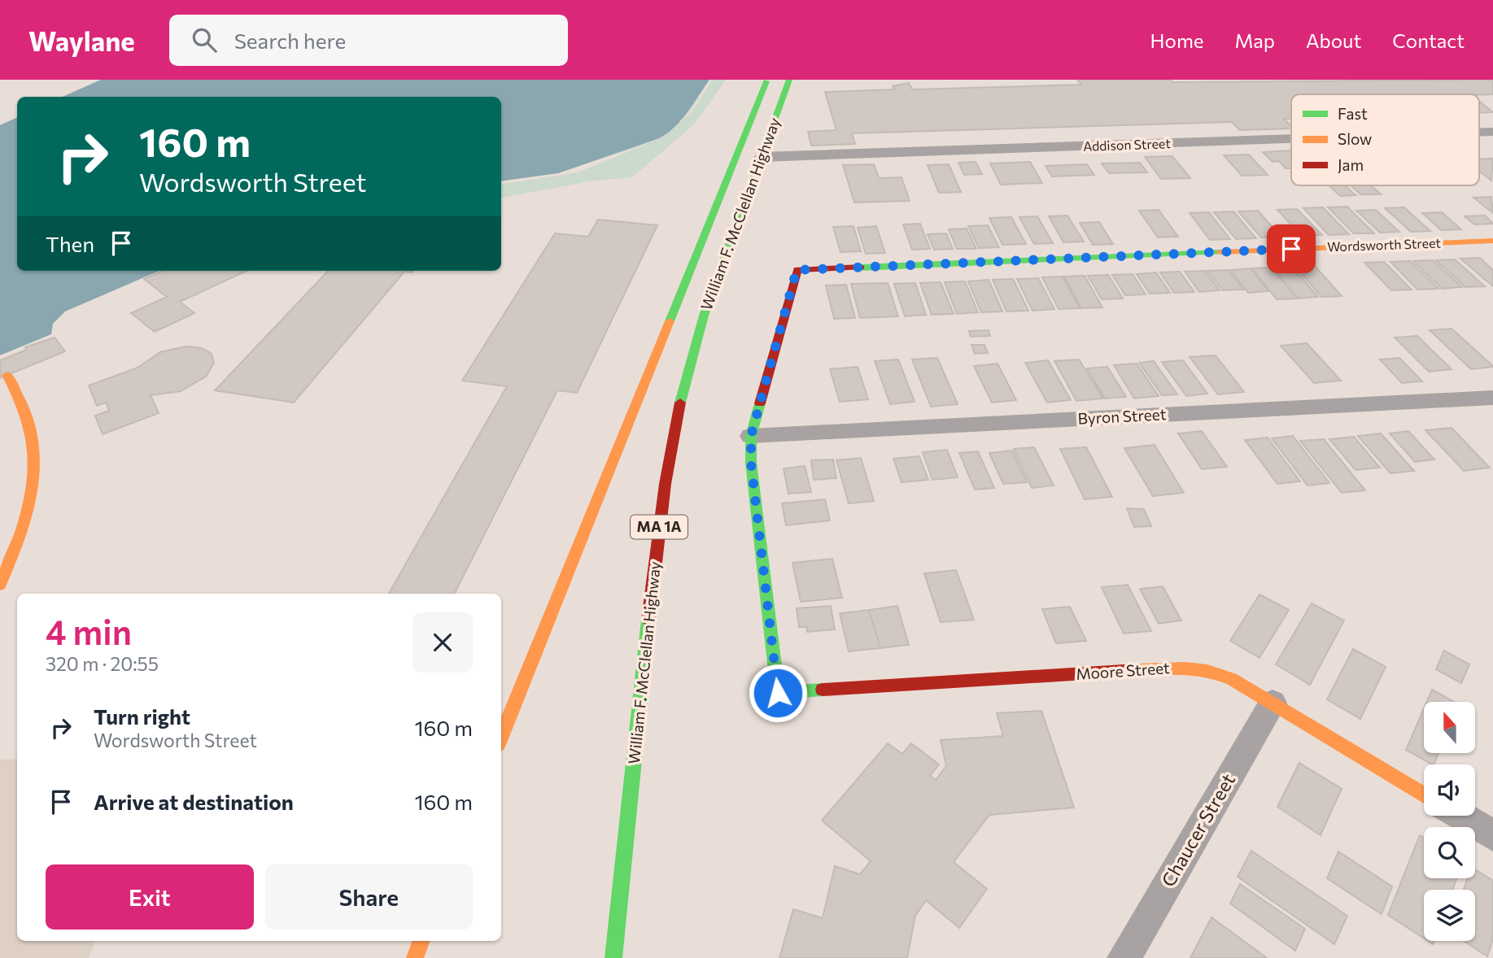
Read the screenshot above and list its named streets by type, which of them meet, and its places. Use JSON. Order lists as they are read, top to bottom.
{
  "streets": {
    "main road": [
      "William F. McClellan Highway",
      "Wordsworth Street",
      "MA 1A",
      "Moore Street"
    ],
    "street": ["Addison Street", "Byron Street", "Chaucer Street"]
  },
  "crossings": [
    ["Addison Street", "William F. McClellan Highway"],
    ["Wordsworth Street", "Byron Street"],
    ["Wordsworth Street", "Moore Street"],
    ["Byron Street", "Moore Street"],
    ["Moore Street", "Chaucer Street"]
  ],
  "legend": ["Fast", "Slow", "Jam"],
  "north": "top",
  "page": {
    "header": "Waylane",
    "search": "Search here",
    "nav": [
      "Home",
      "Map",
      "About",
      "Contact"
    ],
    "turn": ["160 m", "Wordsworth Street"],
    "then": "Then",
    "heading": ["4 min", "320 m · 20:55"],
    "list": [
      {
        "name": "Turn right",
        "note": "Wordsworth Street",
        "value": "160 m"
      },
      {
        "name": "Arrive at destination",
        "value": "160 m"
      }
    ],
    "buttons": ["Exit", "Share"]
  }
}
